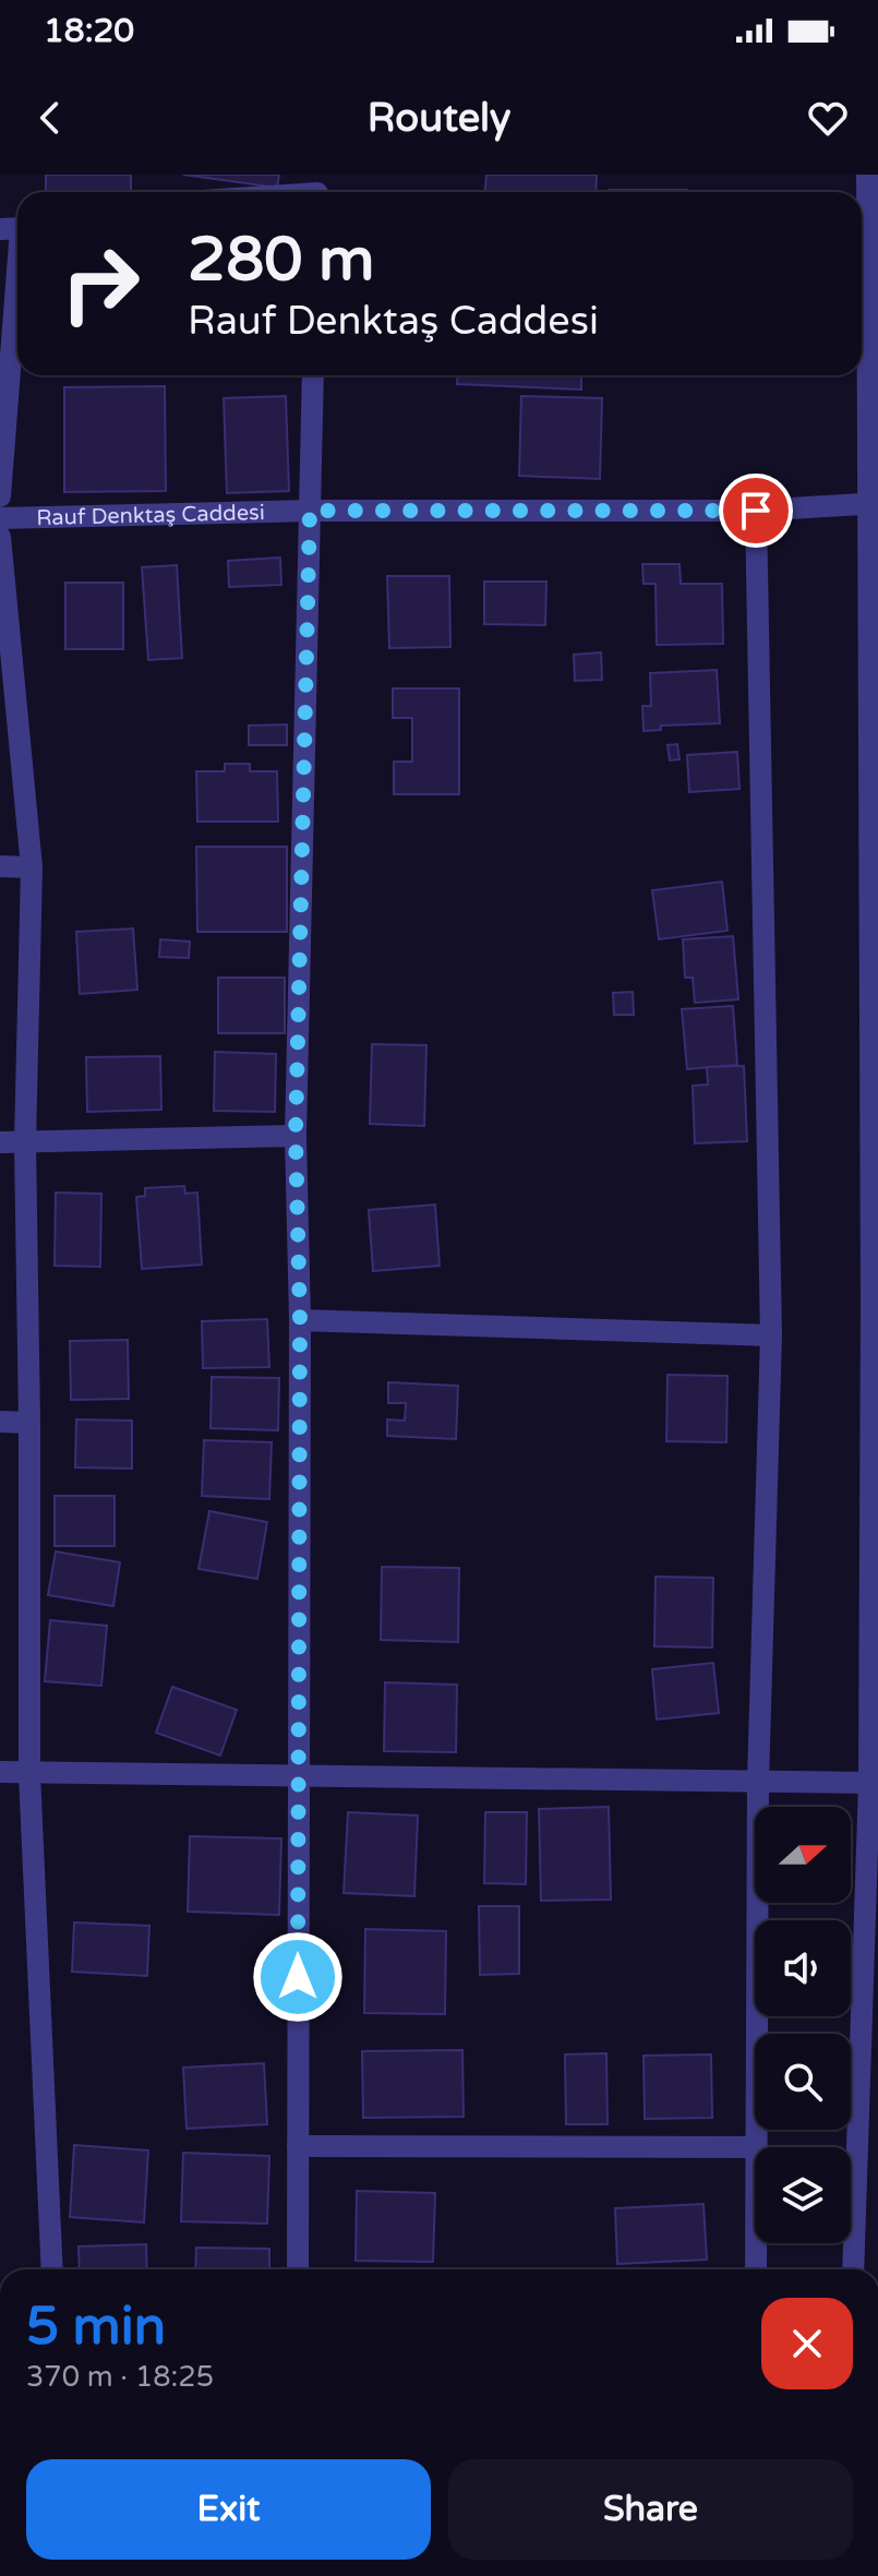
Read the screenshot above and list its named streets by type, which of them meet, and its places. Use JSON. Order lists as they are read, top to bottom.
{
  "streets": {
    "street": ["Rauf Denktaş Caddesi"]
  },
  "north": "right",
  "page": {
    "status": "18:20",
    "header": "Routely",
    "turn": ["280 m", "Rauf Denktaş Caddesi"],
    "heading": ["5 min", "370 m · 18:25"],
    "buttons": ["Exit", "Share"]
  }
}
